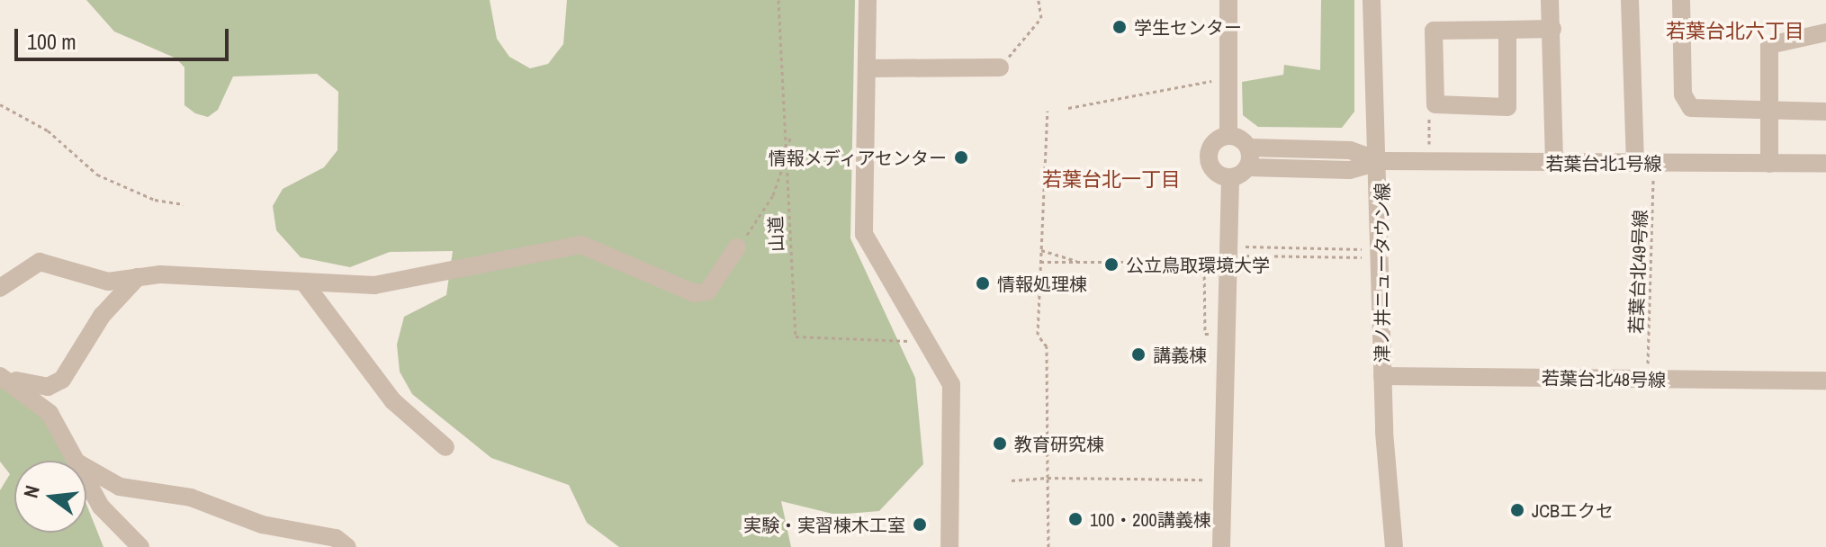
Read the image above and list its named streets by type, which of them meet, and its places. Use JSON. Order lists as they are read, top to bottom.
{
  "streets": {
    "street": ["若葉台北1号線", "津ノ井ニュータウン線", "若葉台北48号線"],
    "path": ["山道", "若葉台北49号線"]
  },
  "crossings": [
    ["若葉台北1号線", "津ノ井ニュータウン線"],
    ["津ノ井ニュータウン線", "若葉台北48号線"]
  ],
  "districts": ["若葉台北六丁目", "若葉台北一丁目"],
  "places": [
    "学生センター",
    "情報メディアセンター",
    "公立鳥取環境大学",
    "情報処理棟",
    "講義棟",
    "教育研究棟",
    "JCBエクセ",
    "100・200講義棟",
    "実験・実習棟木工室"
  ],
  "scale_bar": "100 m",
  "north": "left"
}
